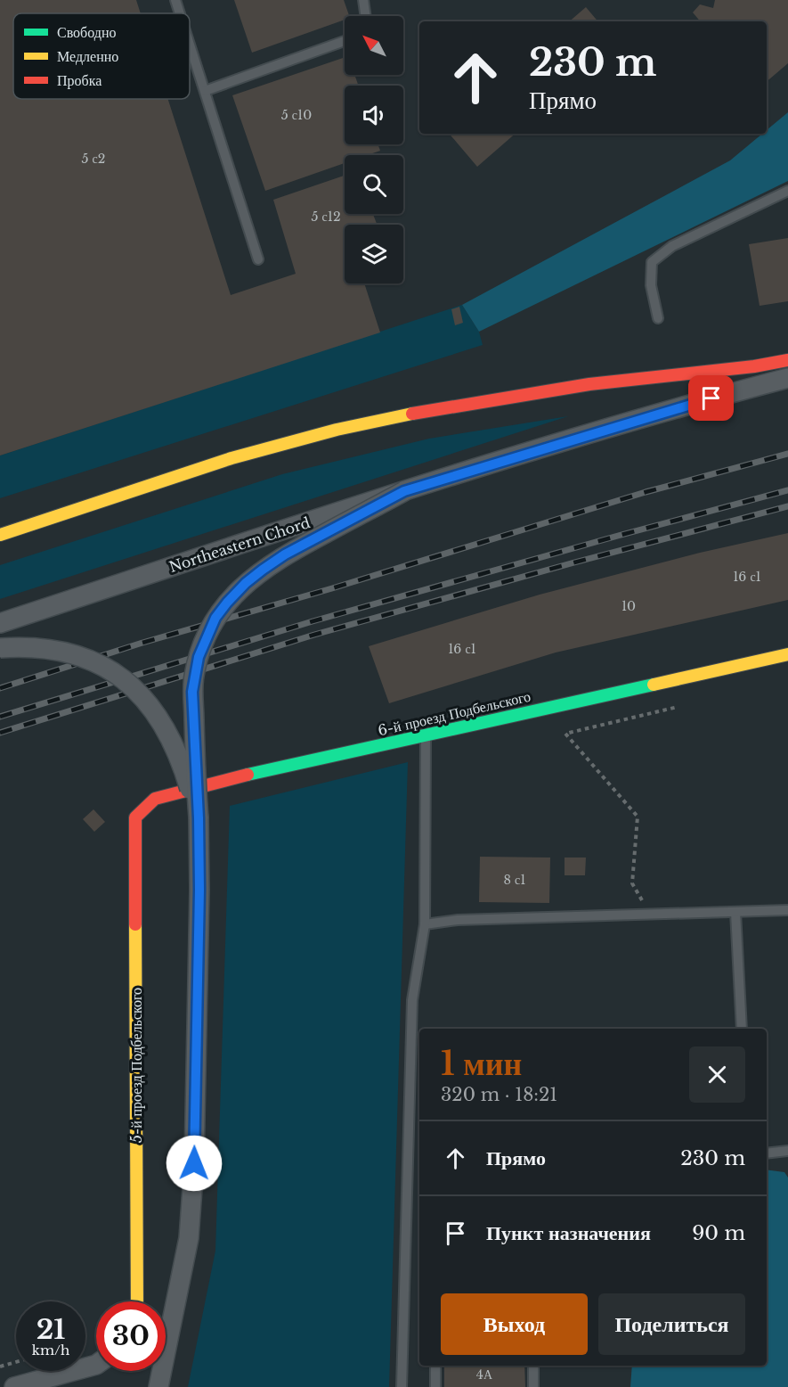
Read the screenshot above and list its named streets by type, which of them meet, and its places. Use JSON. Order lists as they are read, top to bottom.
{
  "streets": {
    "street": ["Northeastern Chord", "6-й проезд Подбельского", "5-й проезд Подбельского"]
  },
  "crossings": [
    ["6-й проезд Подбельского", "5-й проезд Подбельского"]
  ],
  "house_numbers": [
    "5 с10",
    "5 с2",
    "5 с12",
    "16 с1",
    "10",
    "16 с1",
    "8 с1",
    "4А"
  ],
  "legend": ["Свободно", "Медленно", "Пробка"],
  "north": "top left",
  "page": {
    "turn": ["230 m", "Прямо"],
    "heading": ["1 мин", "320 m · 18:21"],
    "list": [
      {
        "name": "Прямо",
        "value": "230 m"
      },
      {
        "name": "Пункт назначения",
        "value": "90 m"
      }
    ],
    "buttons": ["Выход", "Поделиться"],
    "speed": "21 km/h",
    "limit": "30"
  }
}
